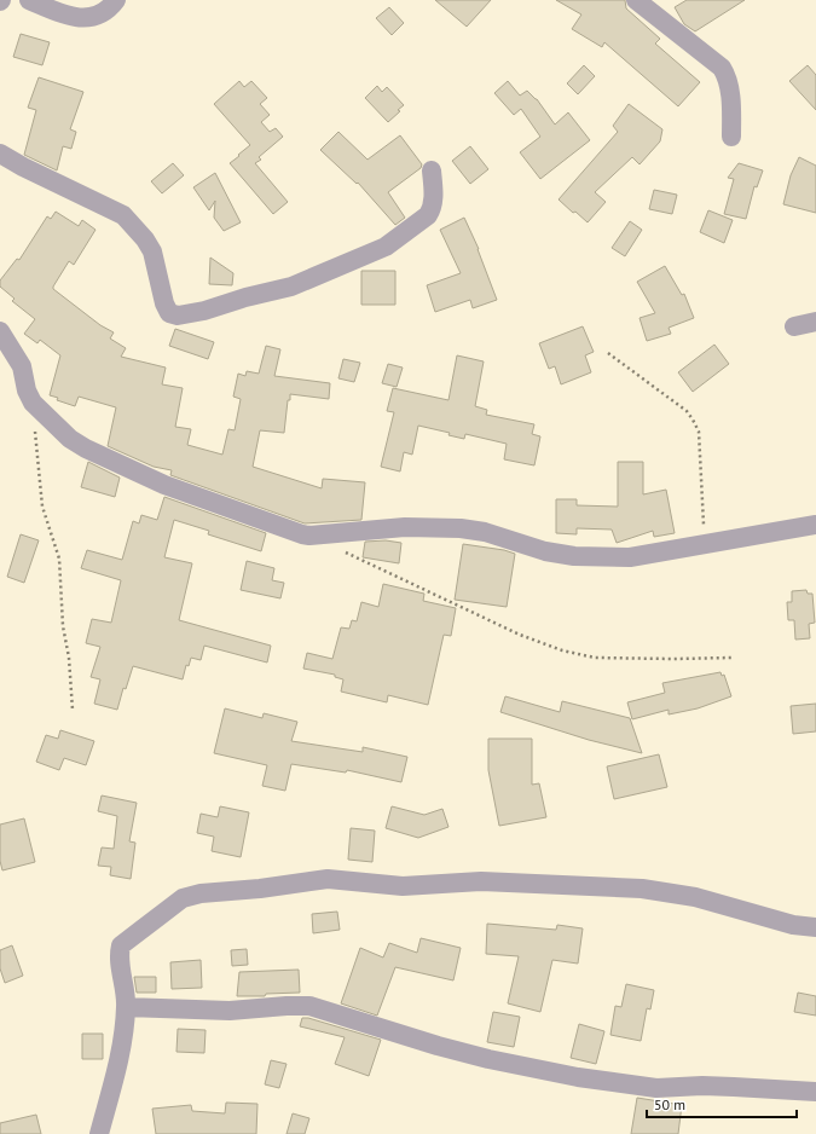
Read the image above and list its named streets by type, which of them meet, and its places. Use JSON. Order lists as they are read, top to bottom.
{
  "scale_bar": "50 m"
}
